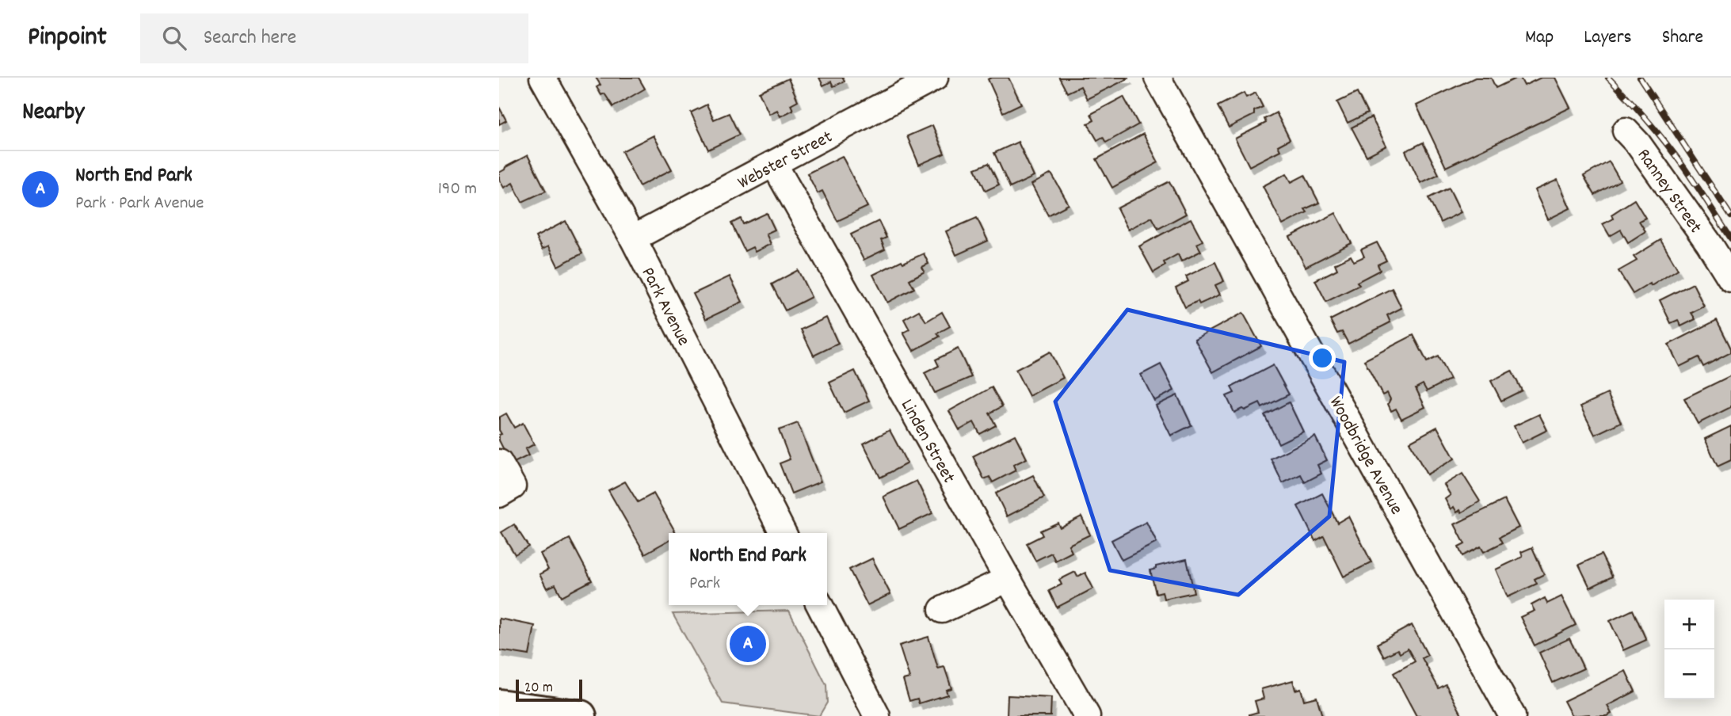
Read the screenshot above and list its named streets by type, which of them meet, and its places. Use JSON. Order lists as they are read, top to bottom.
{
  "streets": {
    "street": [
      "Webster Street",
      "Ranney Street",
      "Park Avenue",
      "Linden Street",
      "Woodbridge Avenue"
    ]
  },
  "crossings": [
    ["Webster Street", "Park Avenue"],
    ["Webster Street", "Linden Street"]
  ],
  "scale_bar": "20 m",
  "page": {
    "header": "Pinpoint",
    "search": "Search here",
    "nav": ["Map", "Layers", "Share"],
    "heading": "Nearby",
    "list": [
      {
        "mark": "A",
        "name": "North End Park",
        "note": "Park · Park Avenue",
        "value": "190 m"
      }
    ],
    "popup": ["North End Park", "Park"],
    "map_buttons": ["+", "−"],
    "pins": "A",
    "scale": "20 m"
  }
}
